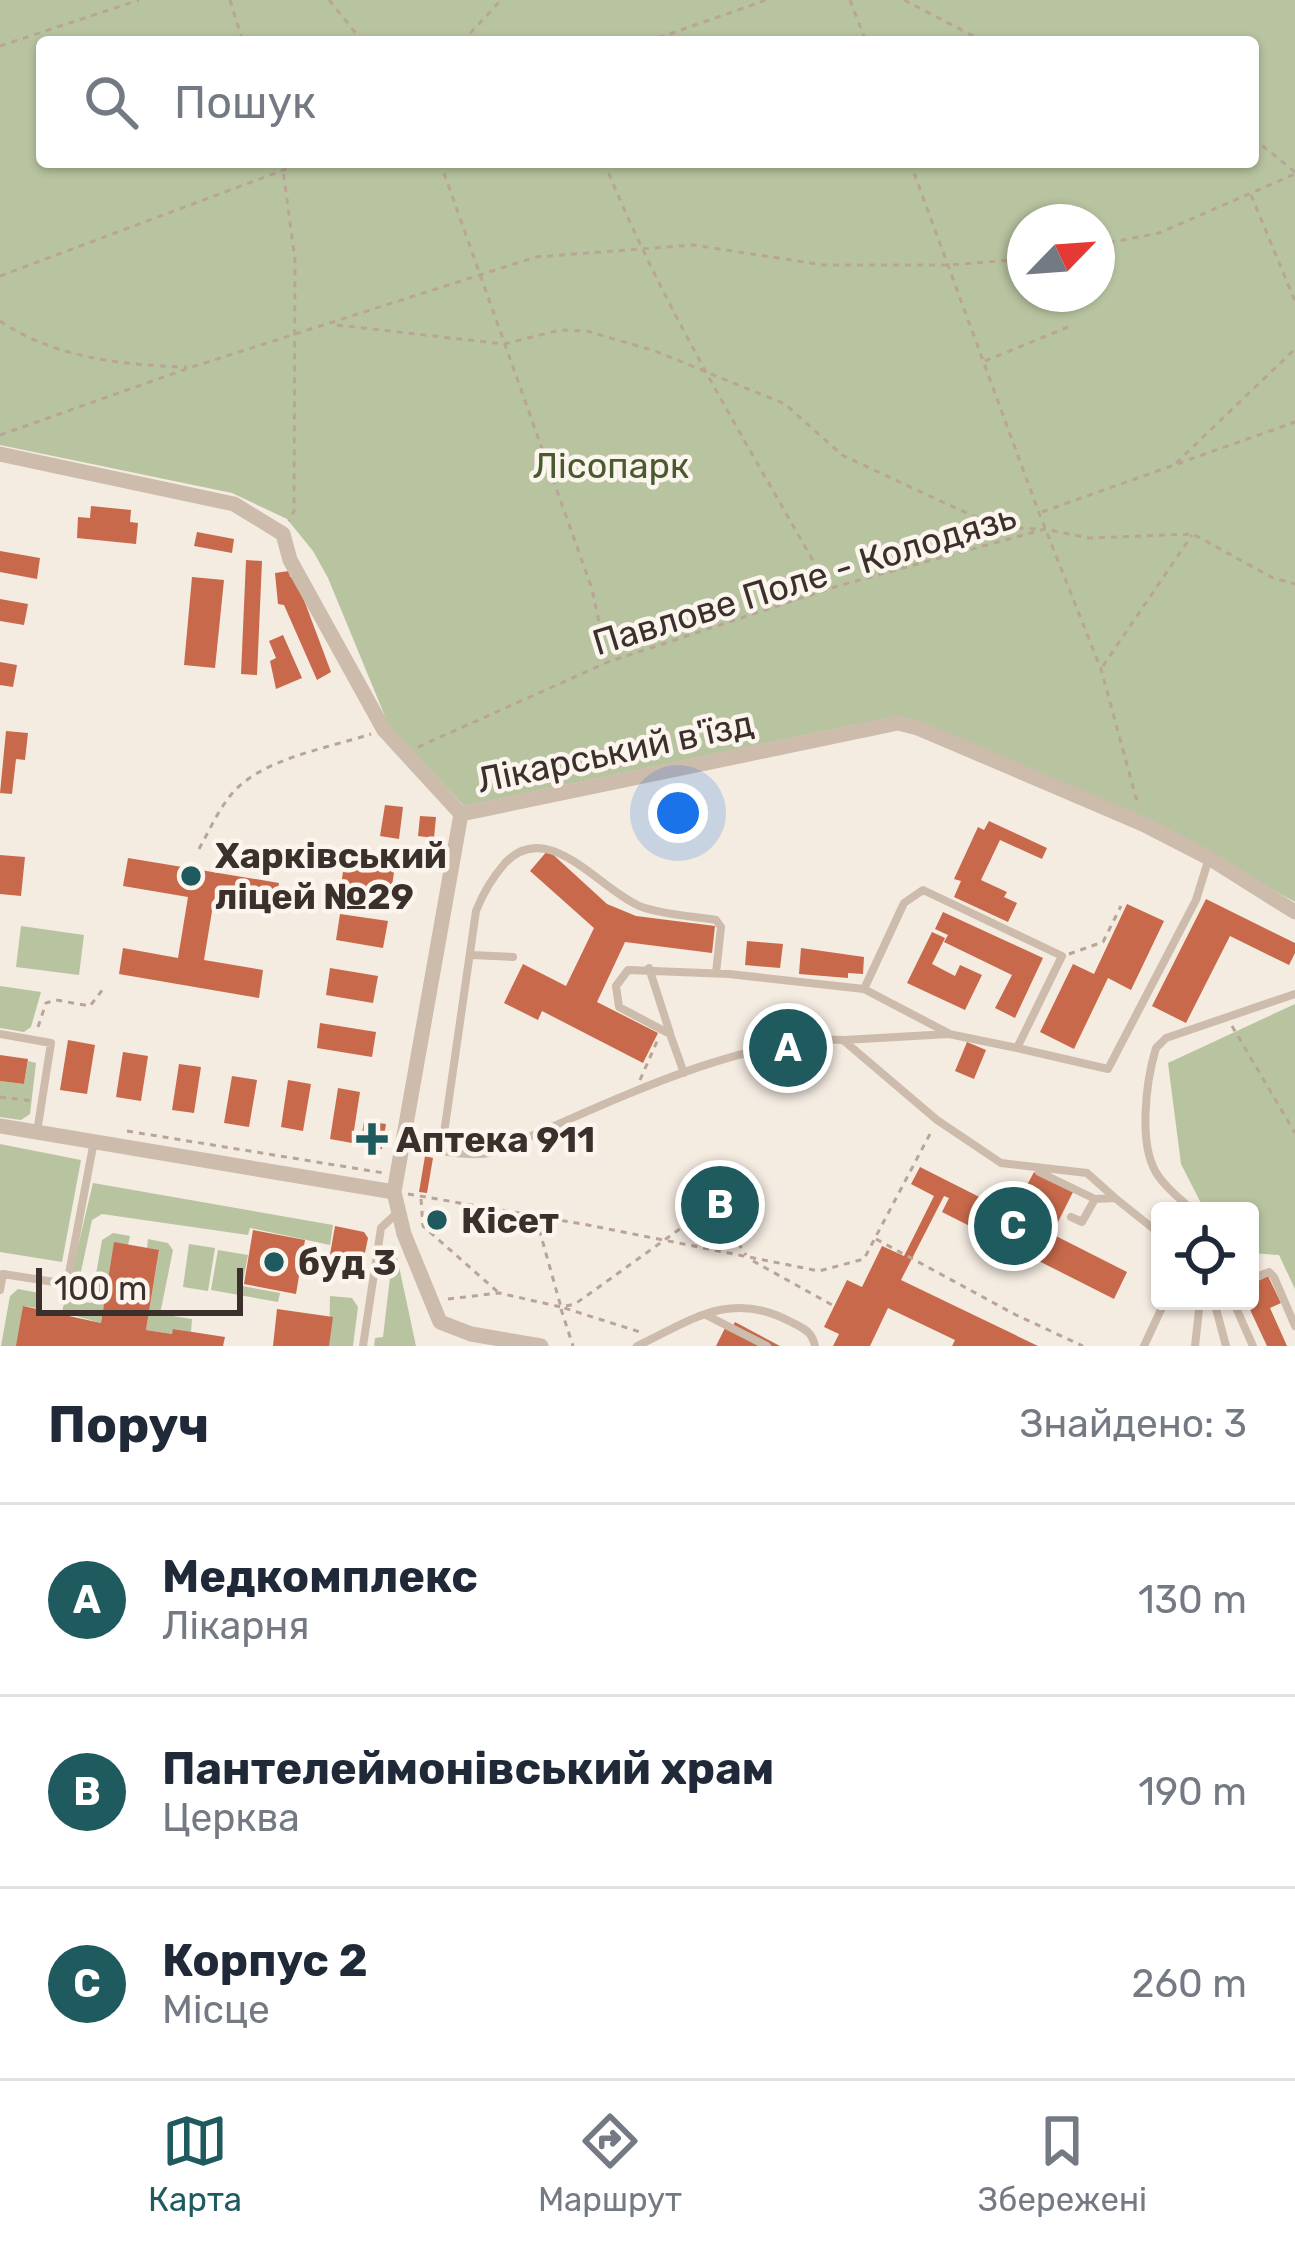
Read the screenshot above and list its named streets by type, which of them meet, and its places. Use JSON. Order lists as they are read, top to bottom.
{
  "streets": {
    "street": ["Лікарський в'їзд"],
    "path": ["Павлове Поле - Колодязь"]
  },
  "crossings": [
    ["Павлове Поле - Колодязь", "Лікарський в'їзд"]
  ],
  "parks": ["Лісопарк"],
  "places": {
    "other": ["Харківський ліцей №29", "Кісет", "буд 3"],
    "health": ["Аптека 911"]
  },
  "scale_bar": "100 m",
  "north": "top right",
  "page": {
    "search": "Пошук",
    "pins": ["A", "B", "C"],
    "scale": "100 m",
    "heading": ["Поруч", "Знайдено: 3"],
    "list": [
      {
        "mark": "A",
        "name": "Медкомплекс",
        "note": "Лікарня",
        "value": "130 m"
      },
      {
        "mark": "B",
        "name": "Пантелеймонівський храм",
        "note": "Церква",
        "value": "190 m"
      },
      {
        "mark": "C",
        "name": "Корпус 2",
        "note": "Місце",
        "value": "260 m"
      }
    ],
    "nav": ["Карта", "Маршрут", "Збережені"]
  }
}
